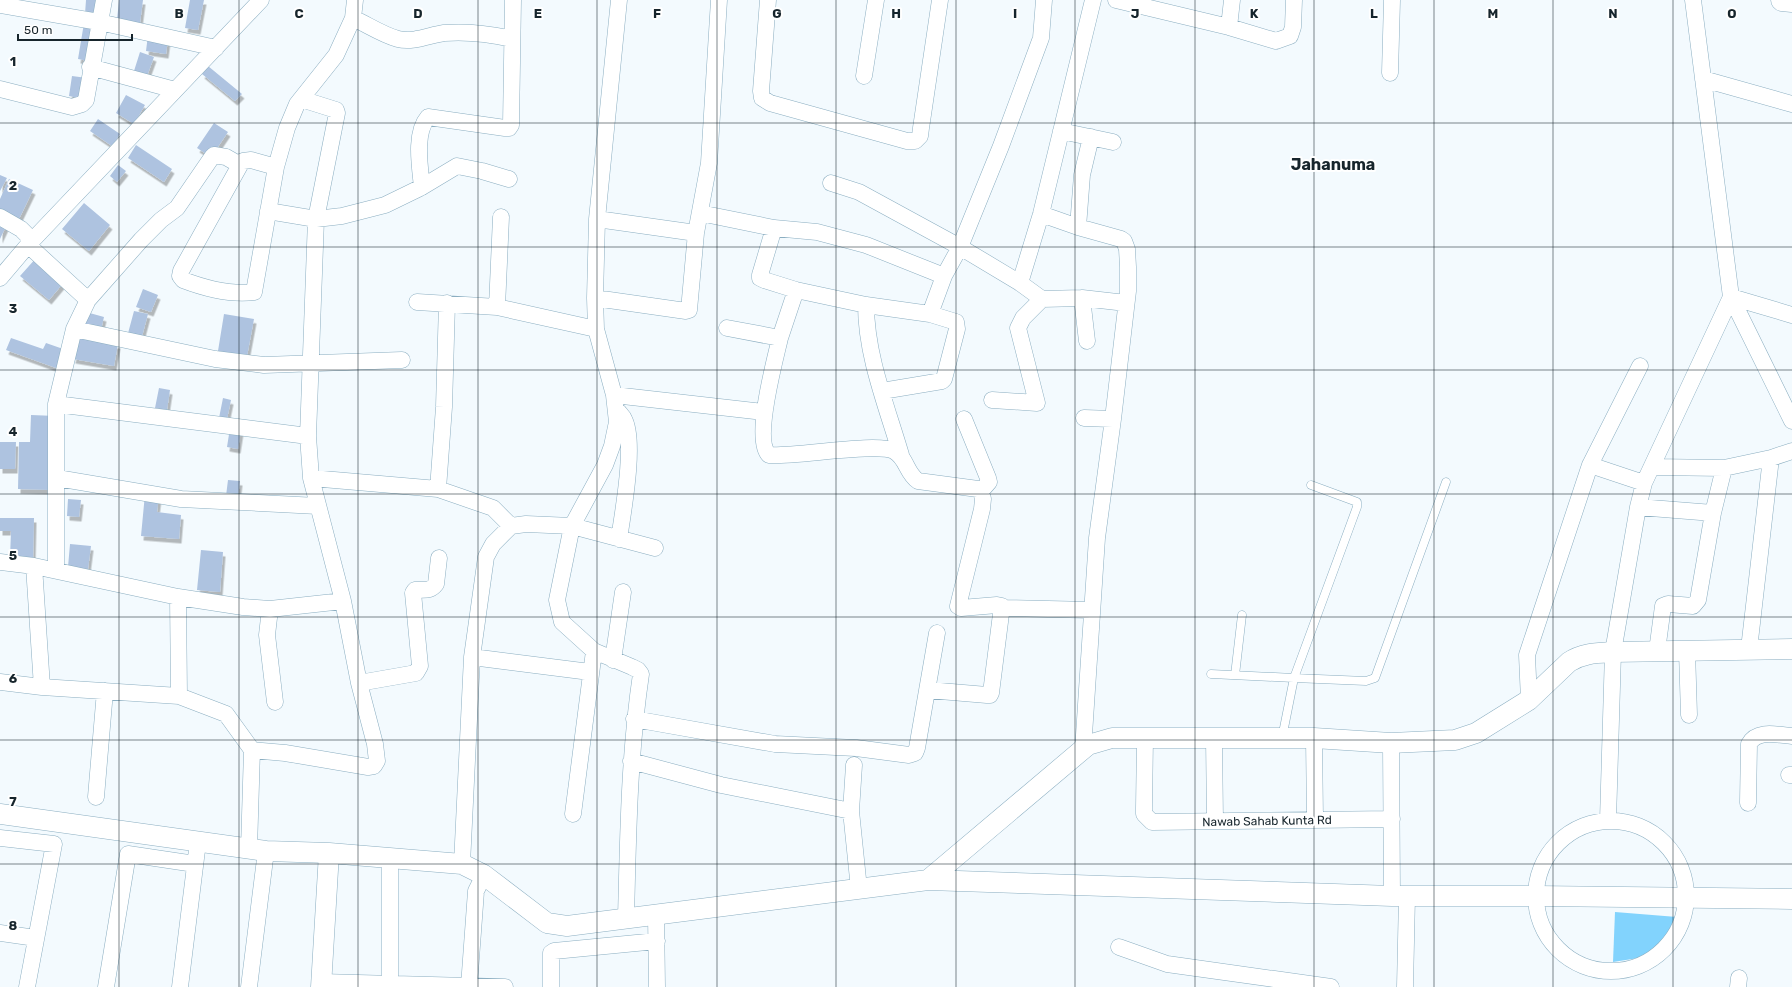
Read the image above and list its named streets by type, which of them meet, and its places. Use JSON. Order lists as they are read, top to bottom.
{
  "streets": {
    "street": ["Nawab Sahab Kunta Rd"]
  },
  "districts": ["Jahanuma"],
  "scale_bar": "50 m",
  "grid": {
    "columns": [
      "B",
      "C",
      "D",
      "E",
      "F",
      "G",
      "H",
      "I",
      "J",
      "K",
      "L",
      "M",
      "N",
      "O"
    ],
    "rows": [
      "1",
      "2",
      "3",
      "4",
      "5",
      "6",
      "7",
      "8"
    ]
  }
}
